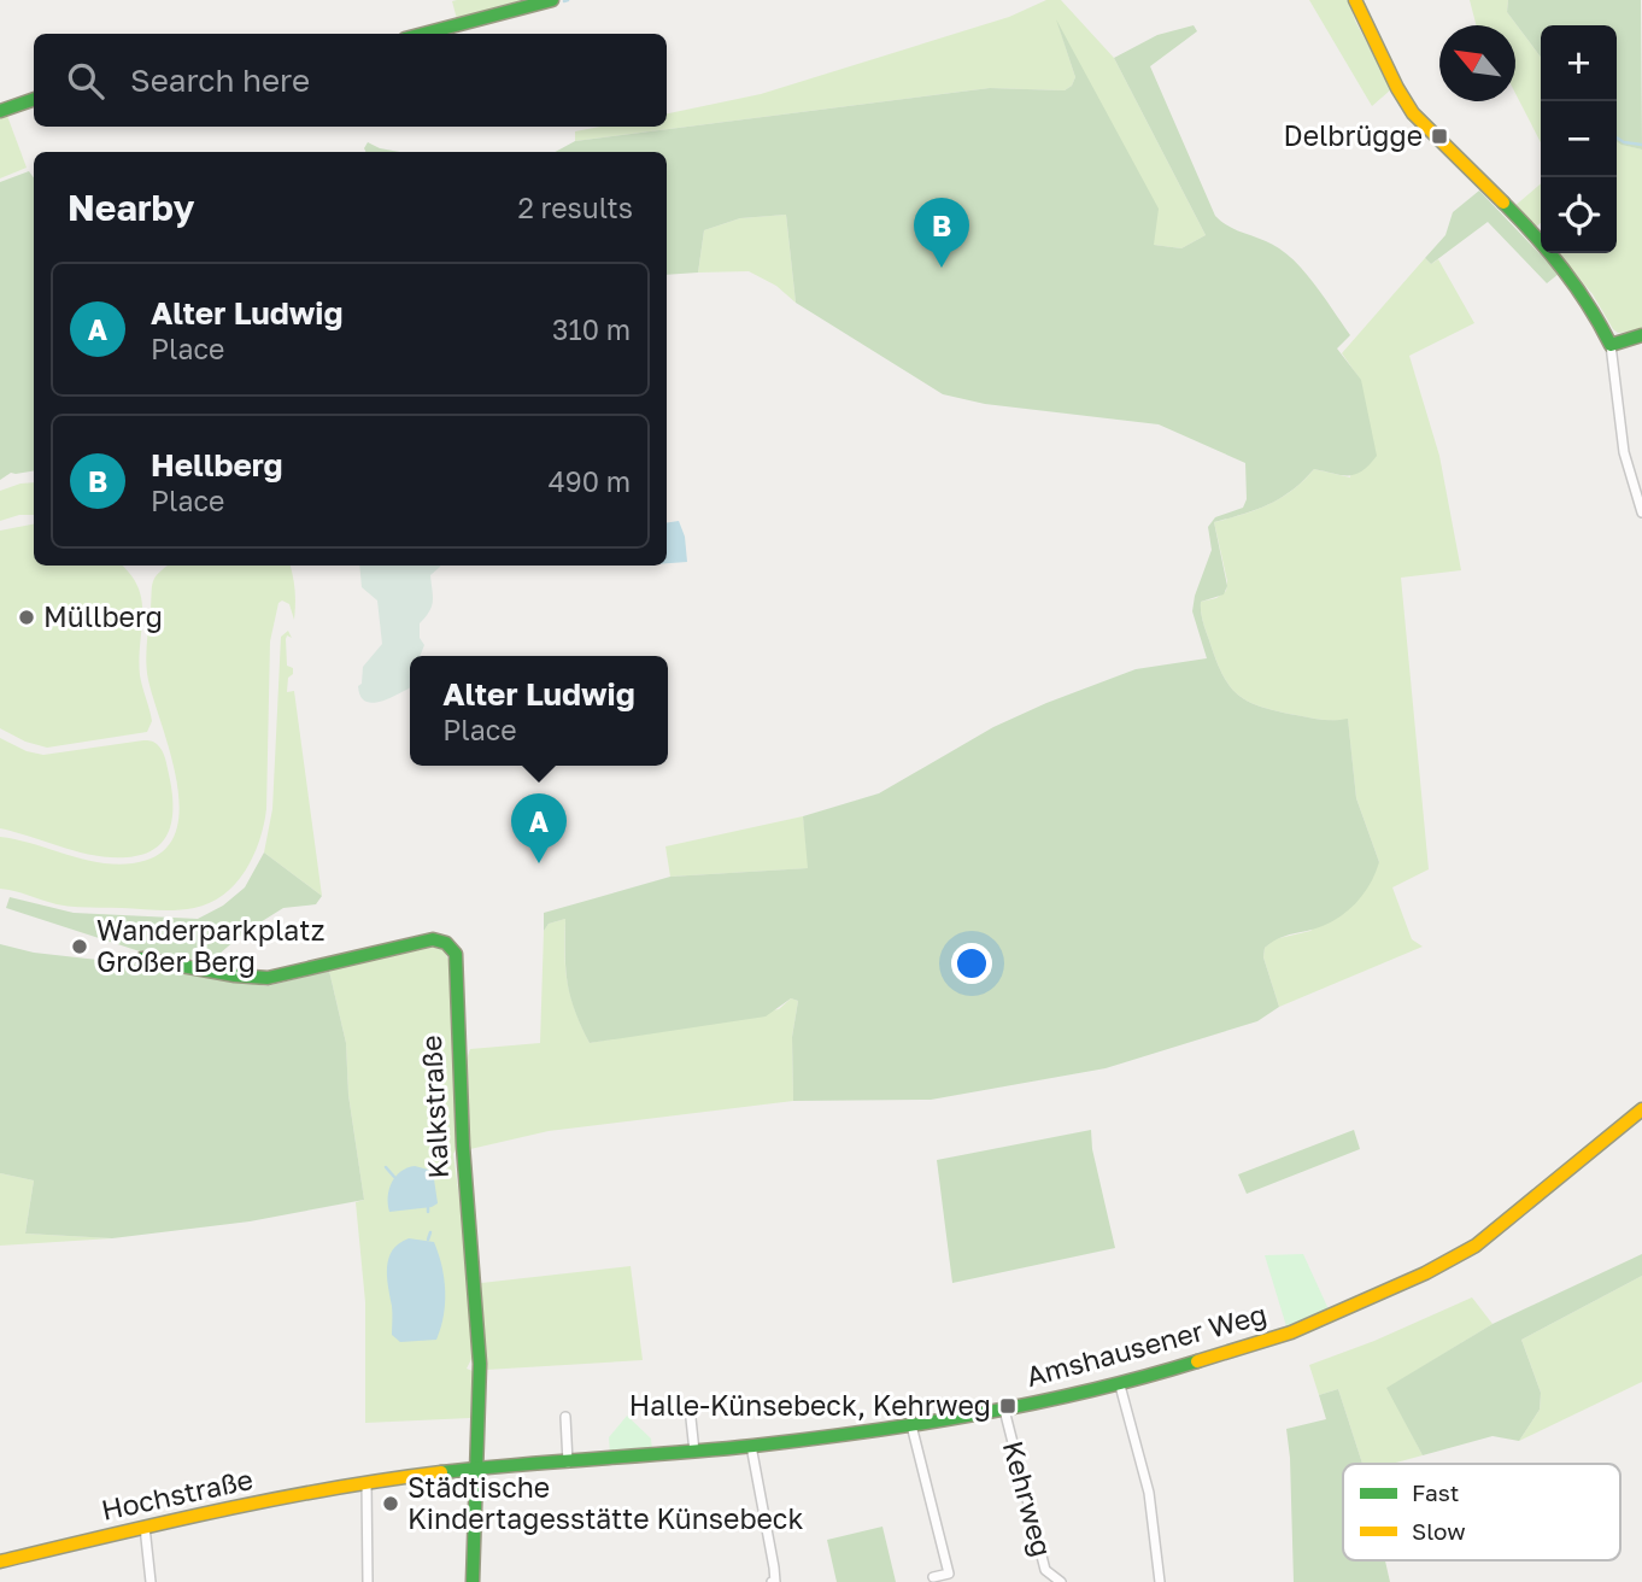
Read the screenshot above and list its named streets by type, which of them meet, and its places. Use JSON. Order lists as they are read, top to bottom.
{
  "streets": {
    "street": [
      "Kalkstraße",
      "Amshausener Weg",
      "Hochstraße",
      "Kehrweg"
    ]
  },
  "crossings": [
    ["Kalkstraße", "Hochstraße"],
    ["Amshausener Weg", "Hochstraße"],
    ["Amshausener Weg", "Kehrweg"]
  ],
  "places": {
    "transit": ["Delbrügge", "Halle-Künsebeck, Kehrweg"],
    "other": ["Müllberg", "Wanderparkplatz Großer Berg", "Städtische Kindertagesstätte Künsebeck"]
  },
  "legend": ["Fast", "Slow"],
  "north": "top left",
  "page": {
    "map_buttons": ["+", "−"],
    "search": "Search here",
    "heading": ["Nearby", "2 results"],
    "pins": ["B", "A"],
    "list": [
      {
        "mark": "A",
        "name": "Alter Ludwig",
        "note": "Place",
        "value": "310 m"
      },
      {
        "mark": "B",
        "name": "Hellberg",
        "note": "Place",
        "value": "490 m"
      }
    ],
    "popup": ["Alter Ludwig", "Place"]
  }
}
